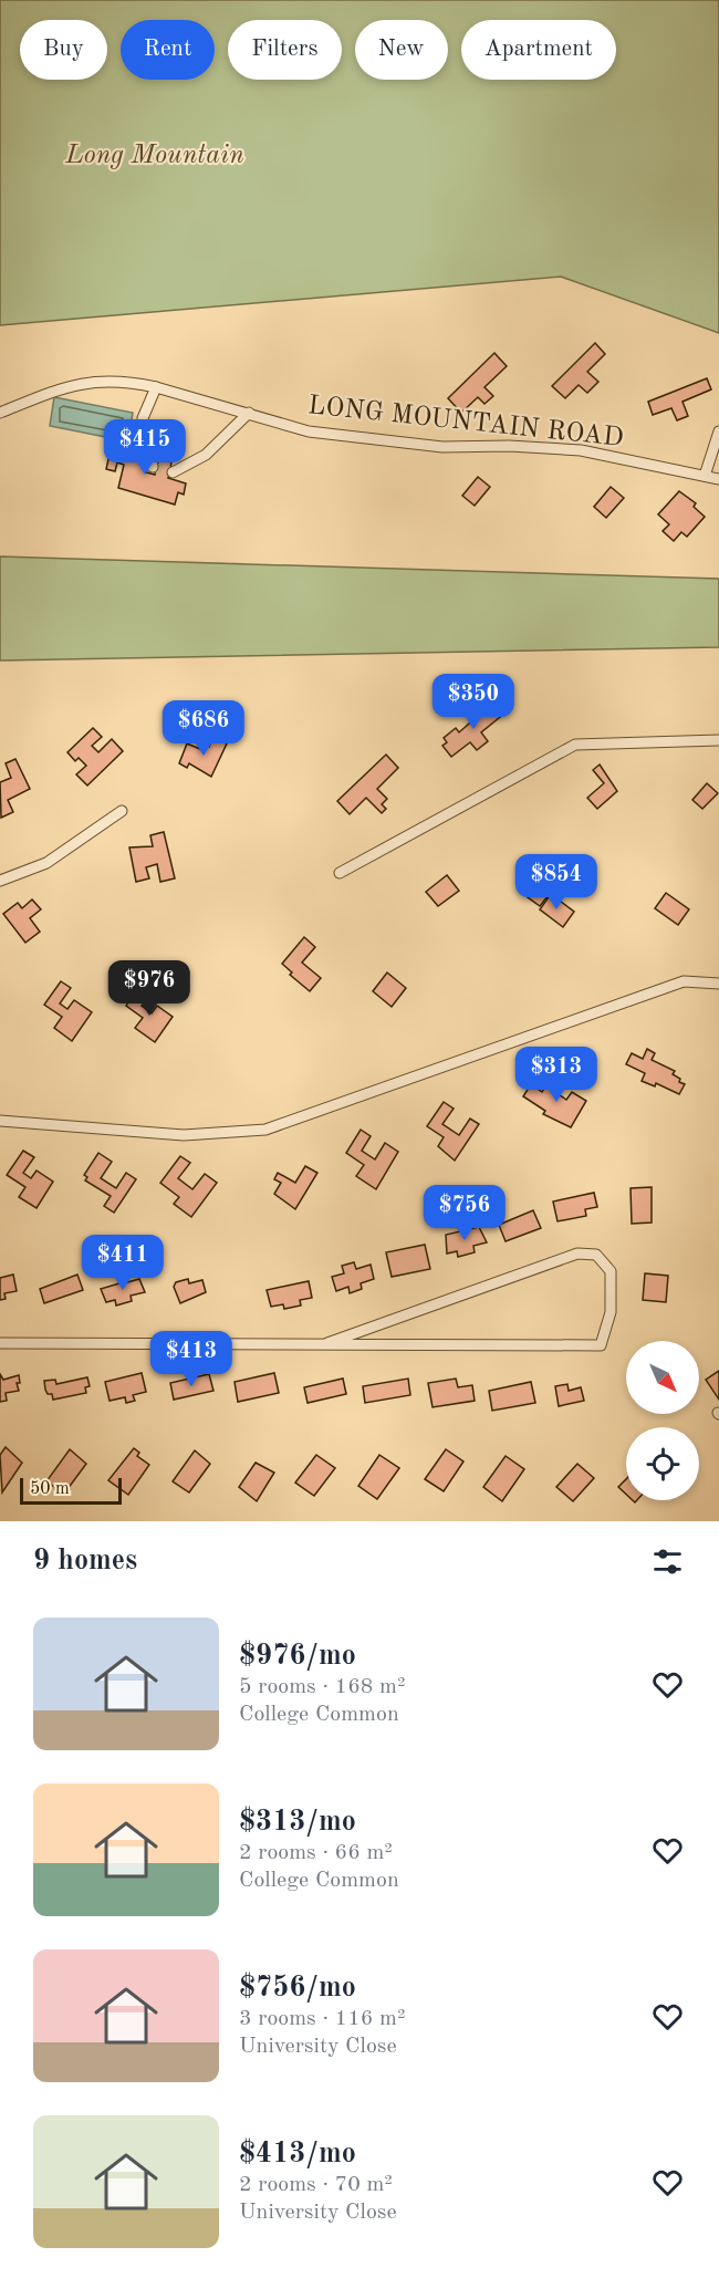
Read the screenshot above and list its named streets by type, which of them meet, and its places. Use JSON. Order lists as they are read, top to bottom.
{
  "streets": {
    "street": ["LONG MOUNTAIN ROAD"]
  },
  "parks": ["Long Mountain"],
  "scale_bar": "50 m",
  "north": "bottom right",
  "page": {
    "chip": [
      "Buy",
      "Rent",
      "Filters",
      "New",
      "Apartment"
    ],
    "price": [
      "$415",
      "$350",
      "$686",
      "$854",
      "$976",
      "$313",
      "$756",
      "$411",
      "$413"
    ],
    "scale": "50 m",
    "heading": "9 homes",
    "list": [
      {
        "name": "$976/mo",
        "note": "5 rooms · 168 m² · College Common"
      },
      {
        "name": "$313/mo",
        "note": "2 rooms · 66 m² · College Common"
      },
      {
        "name": "$756/mo",
        "note": "3 rooms · 116 m² · University Close"
      },
      {
        "name": "$413/mo",
        "note": "2 rooms · 70 m² · University Close"
      }
    ]
  }
}
